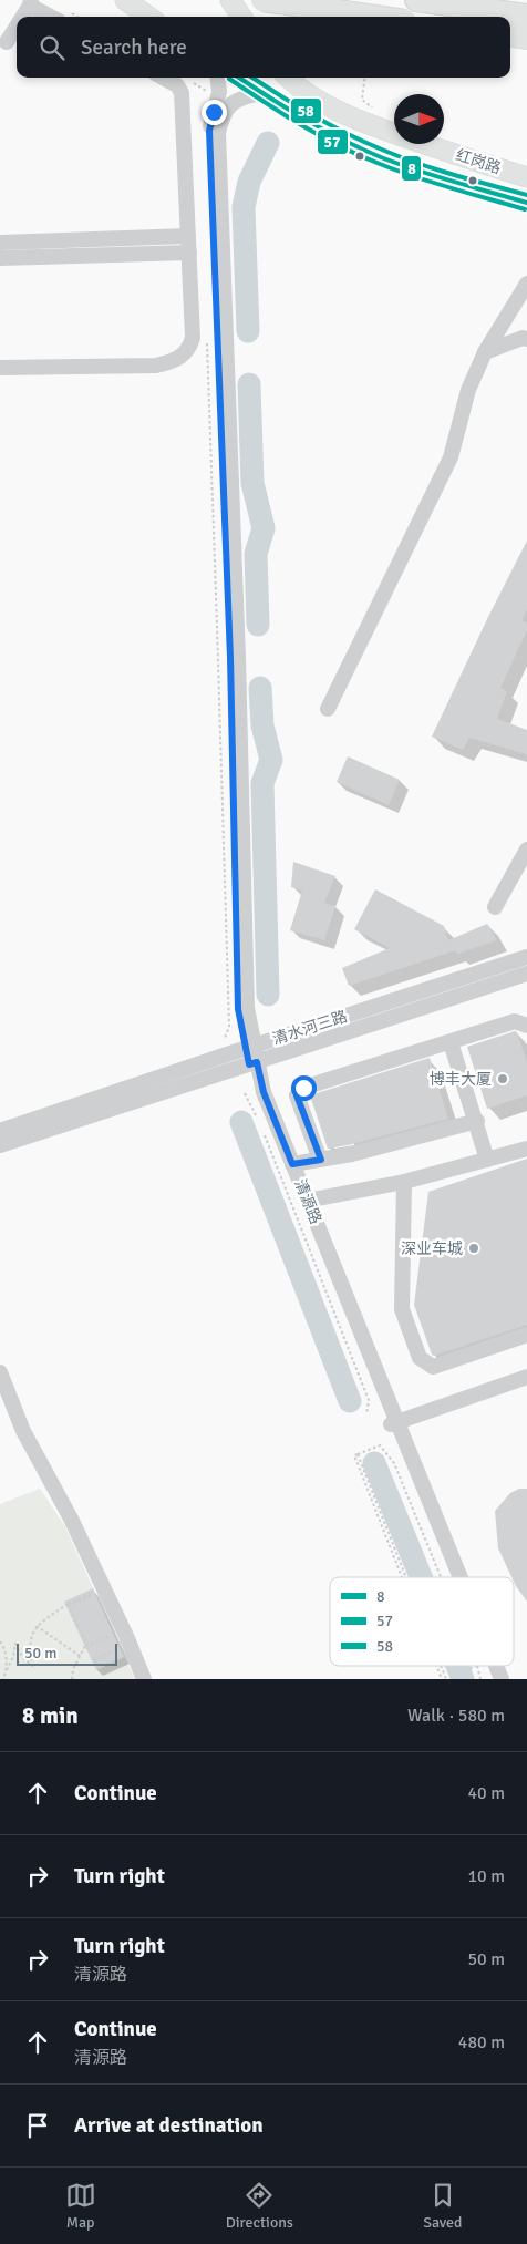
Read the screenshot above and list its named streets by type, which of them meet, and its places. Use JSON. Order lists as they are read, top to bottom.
{
  "streets": {
    "main road": ["红岗路"],
    "street": ["清水河三路", "清源路"]
  },
  "crossings": [
    ["红岗路", "清源路"],
    ["清水河三路", "清源路"]
  ],
  "places": ["博丰大厦", "深业车城"],
  "lines": ["transit line 8", "transit line 58", "transit line 57"],
  "legend": ["8", "57", "58"],
  "scale_bar": "50 m",
  "north": "right",
  "page": {
    "search": "Search here",
    "scale": "50 m",
    "heading": ["8 min", "Walk · 580 m"],
    "list": [
      ["Continue", "40 m"],
      ["Turn right", "10 m"],
      ["Turn right", "清源路", "50 m"],
      ["Continue", "清源路", "480 m"],
      "Arrive at destination"
    ],
    "nav": ["Map", "Directions", "Saved"]
  }
}
